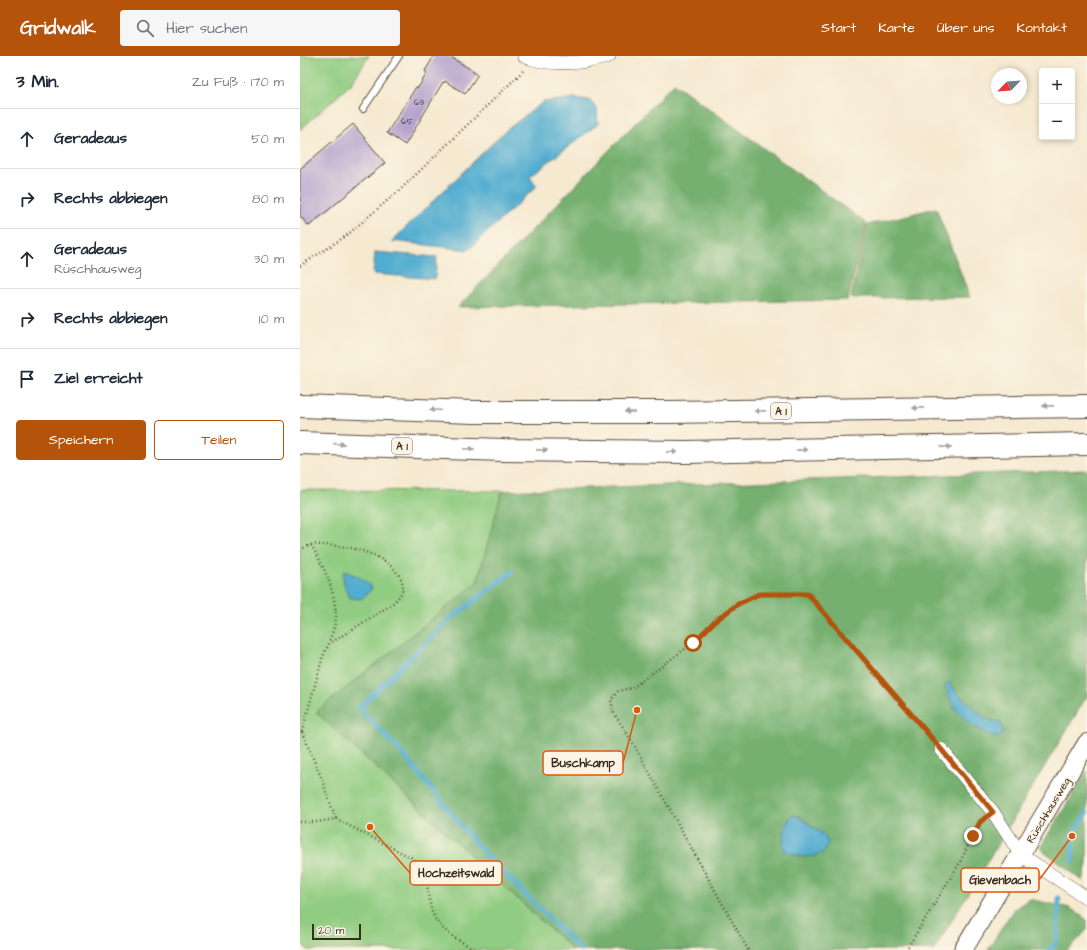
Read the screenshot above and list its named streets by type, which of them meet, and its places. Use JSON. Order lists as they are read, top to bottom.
{
  "streets": {
    "highway": ["A 1"],
    "main road": ["Rüschhausweg"]
  },
  "places": ["Buschkamp", "Hochzeitswald", "Gievenbach"],
  "house_numbers": ["63", "65"],
  "scale_bar": "20 m",
  "north": "bottom left",
  "page": {
    "header": "Gridwalk",
    "search": "Hier suchen",
    "nav": [
      "Start",
      "Karte",
      "Über uns",
      "Kontakt"
    ],
    "heading": ["3 Min.", "Zu Fuß · 170 m"],
    "map_buttons": ["+", "−"],
    "list": [
      ["Geradeaus", "50 m"],
      ["Rechts abbiegen", "80 m"],
      ["Geradeaus", "Rüschhausweg", "30 m"],
      ["Rechts abbiegen", "10 m"],
      "Ziel erreicht"
    ],
    "buttons": ["Speichern", "Teilen"],
    "scale": "20 m"
  }
}
